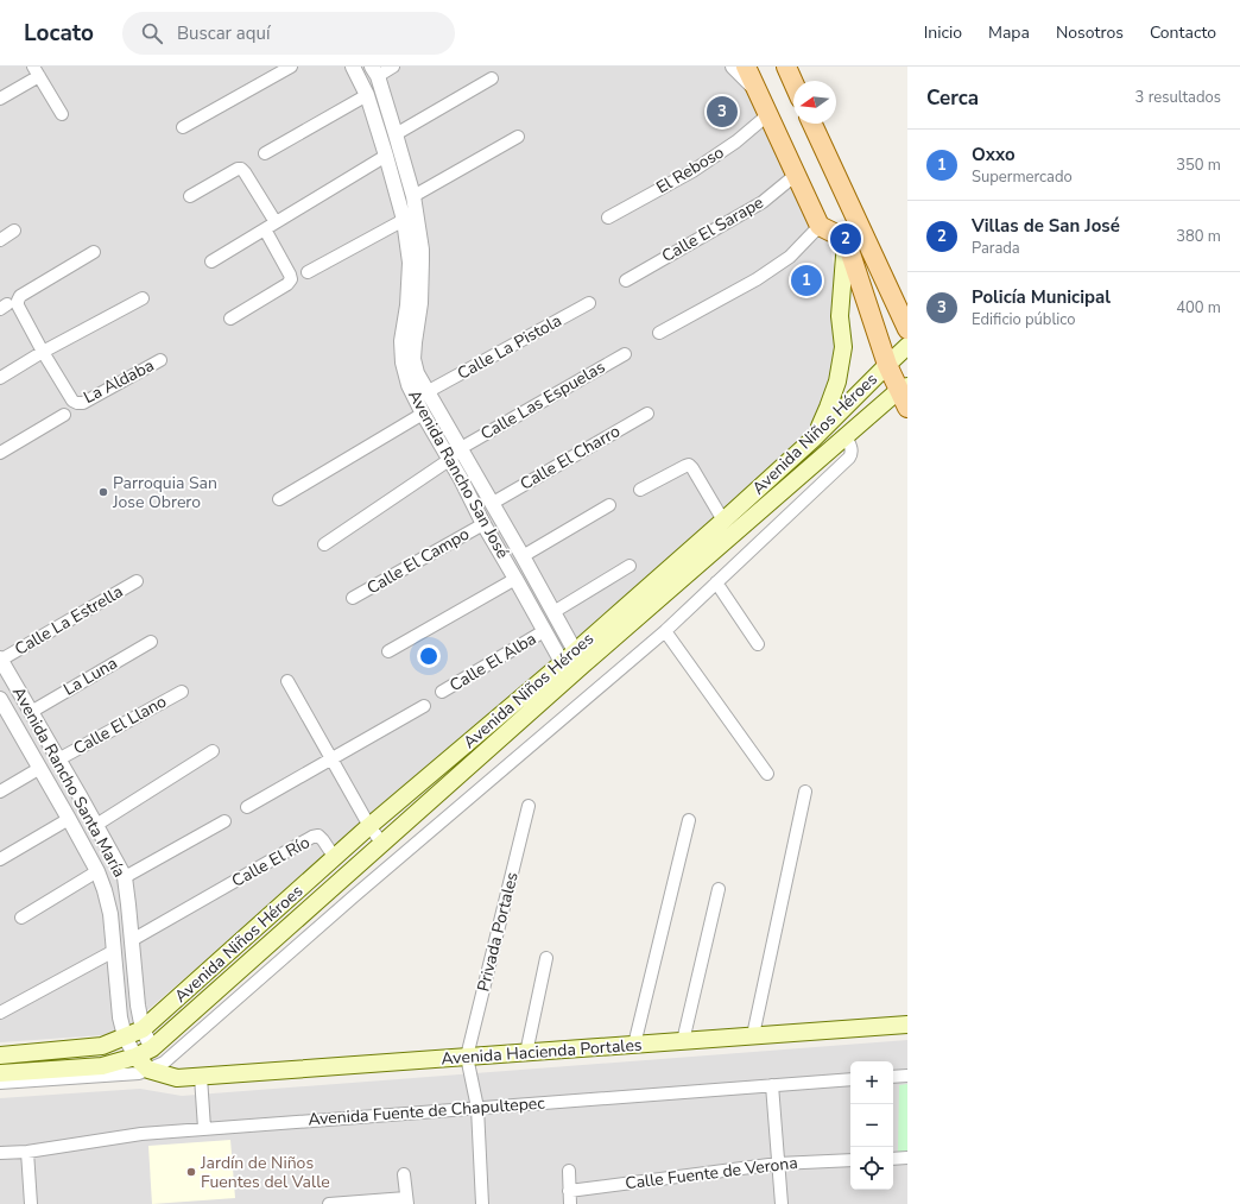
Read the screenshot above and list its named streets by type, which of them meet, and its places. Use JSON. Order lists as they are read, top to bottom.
{
  "streets": {
    "main road": ["Avenida Niños Héroes", "Avenida Hacienda Portales"],
    "street": [
      "El Reboso",
      "Calle El Sarape",
      "Calle La Pistola",
      "La Aldaba",
      "Calle Las Espuelas",
      "Calle El Charro",
      "Avenida Rancho San José",
      "Calle El Campo",
      "Calle La Estrella",
      "Calle El Alba",
      "La Luna",
      "Calle El Llano",
      "Avenida Rancho Santa María",
      "Calle El Río",
      "Privada Portales",
      "Avenida Fuente de Chapultepec",
      "Calle Fuente de Verona"
    ]
  },
  "crossings": [
    ["Calle La Pistola", "Avenida Rancho San José"],
    ["Calle Las Espuelas", "Avenida Rancho San José"],
    ["Avenida Niños Héroes", "Avenida Rancho San José"],
    ["Avenida Niños Héroes", "Avenida Rancho Santa María"],
    ["Avenida Niños Héroes", "Calle El Río"],
    ["Avenida Niños Héroes", "Avenida Hacienda Portales"],
    ["Calle El Charro", "Avenida Rancho San José"],
    ["Avenida Rancho San José", "Calle El Campo"],
    ["Avenida Rancho San José", "Calle El Alba"],
    ["Calle La Estrella", "Avenida Rancho Santa María"],
    ["La Luna", "Avenida Rancho Santa María"],
    ["Calle El Llano", "Avenida Rancho Santa María"],
    ["Avenida Rancho Santa María", "Calle El Río"],
    ["Avenida Rancho Santa María", "Avenida Hacienda Portales"],
    ["Privada Portales", "Avenida Hacienda Portales"]
  ],
  "places": ["Parroquia San Jose Obrero", "Jardín de Niños Fuentes del Valle"],
  "north": "left",
  "page": {
    "header": "Locato",
    "search": "Buscar aquí",
    "nav": [
      "Inicio",
      "Mapa",
      "Nosotros",
      "Contacto"
    ],
    "heading": ["Cerca", "3 resultados"],
    "pins": ["3", "2", "1"],
    "list": [
      {
        "mark": "1",
        "name": "Oxxo",
        "note": "Supermercado",
        "value": "350 m"
      },
      {
        "mark": "2",
        "name": "Villas de San José",
        "note": "Parada",
        "value": "380 m"
      },
      {
        "mark": "3",
        "name": "Policía Municipal",
        "note": "Edificio público",
        "value": "400 m"
      }
    ],
    "map_buttons": ["+", "−"]
  }
}
